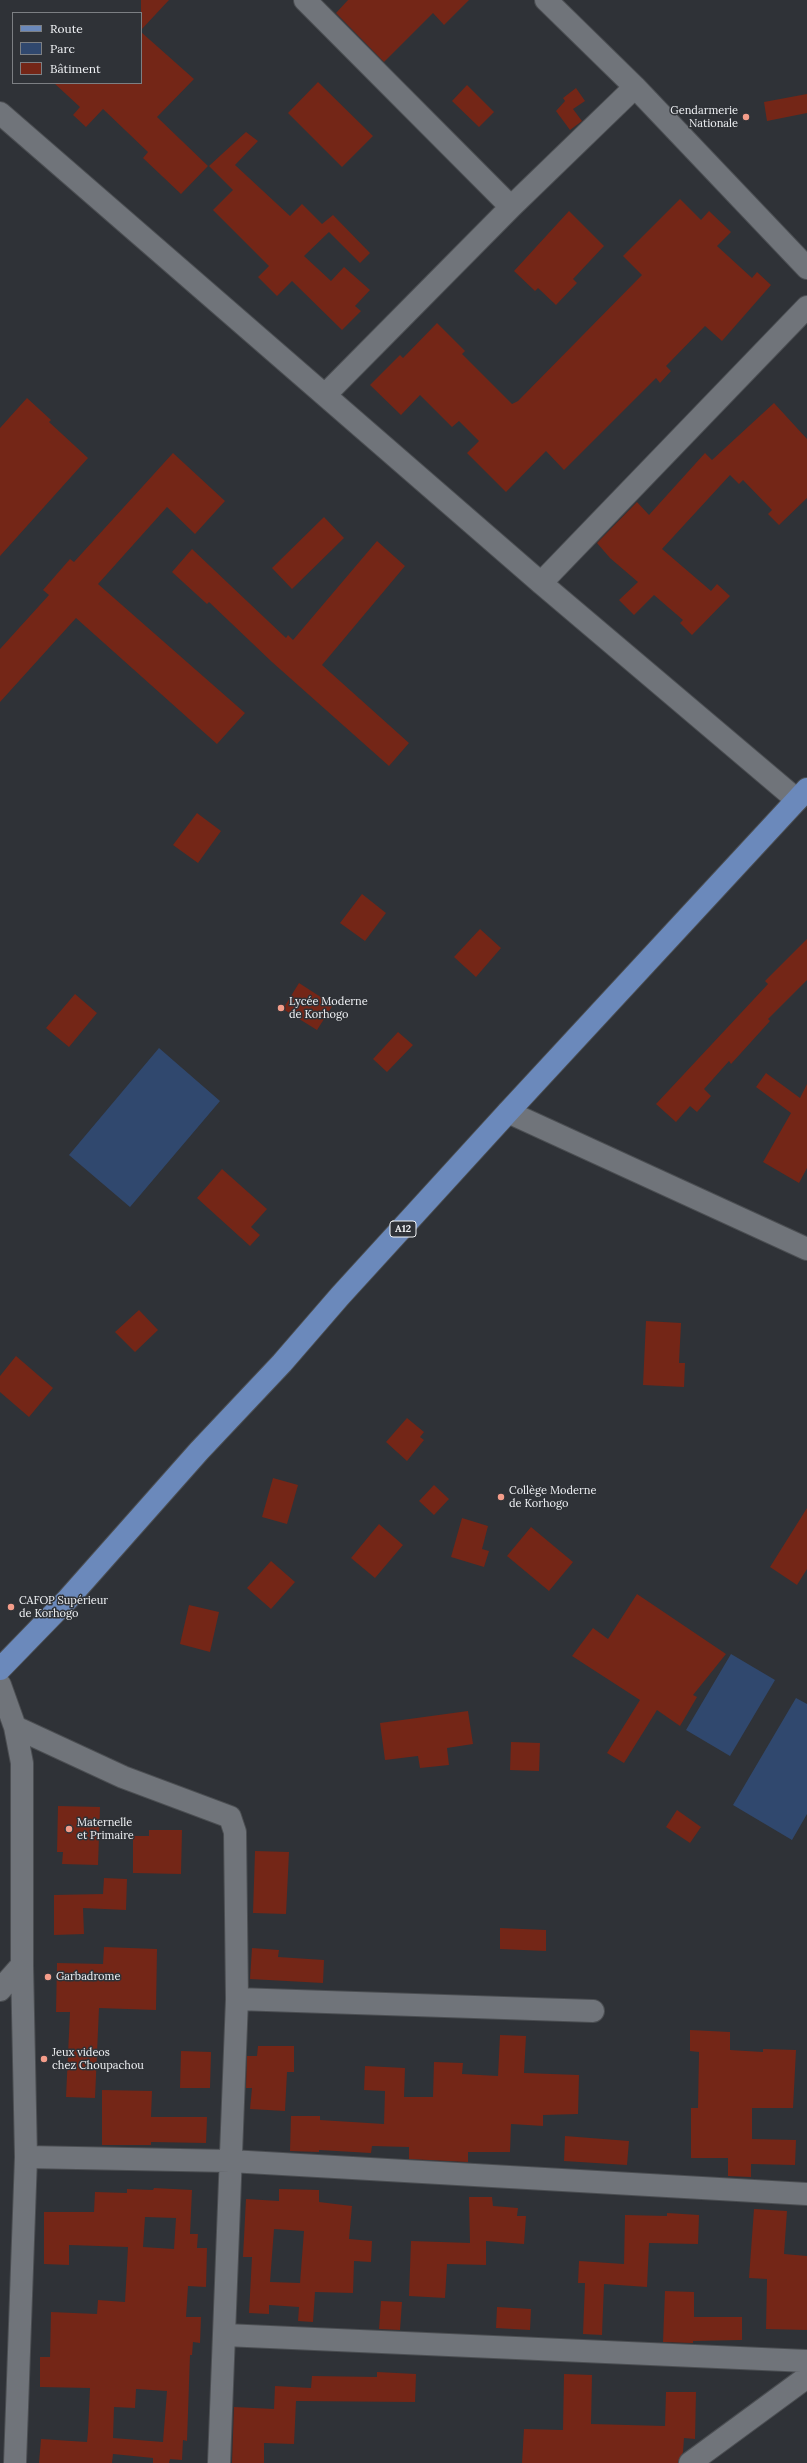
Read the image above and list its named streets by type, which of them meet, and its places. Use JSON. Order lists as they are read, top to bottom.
{
  "streets": {
    "main road": ["A12"]
  },
  "places": [
    "Gendarmerie Nationale",
    "Lycée Moderne de Korhogo",
    "Collège Moderne de Korhogo",
    "CAFOP Supérieur de Korhogo",
    "Maternelle et Primaire",
    "Garbadrome",
    "Jeux videos chez Choupachou"
  ],
  "legend": ["Route", "Parc", "Bâtiment"]
}
